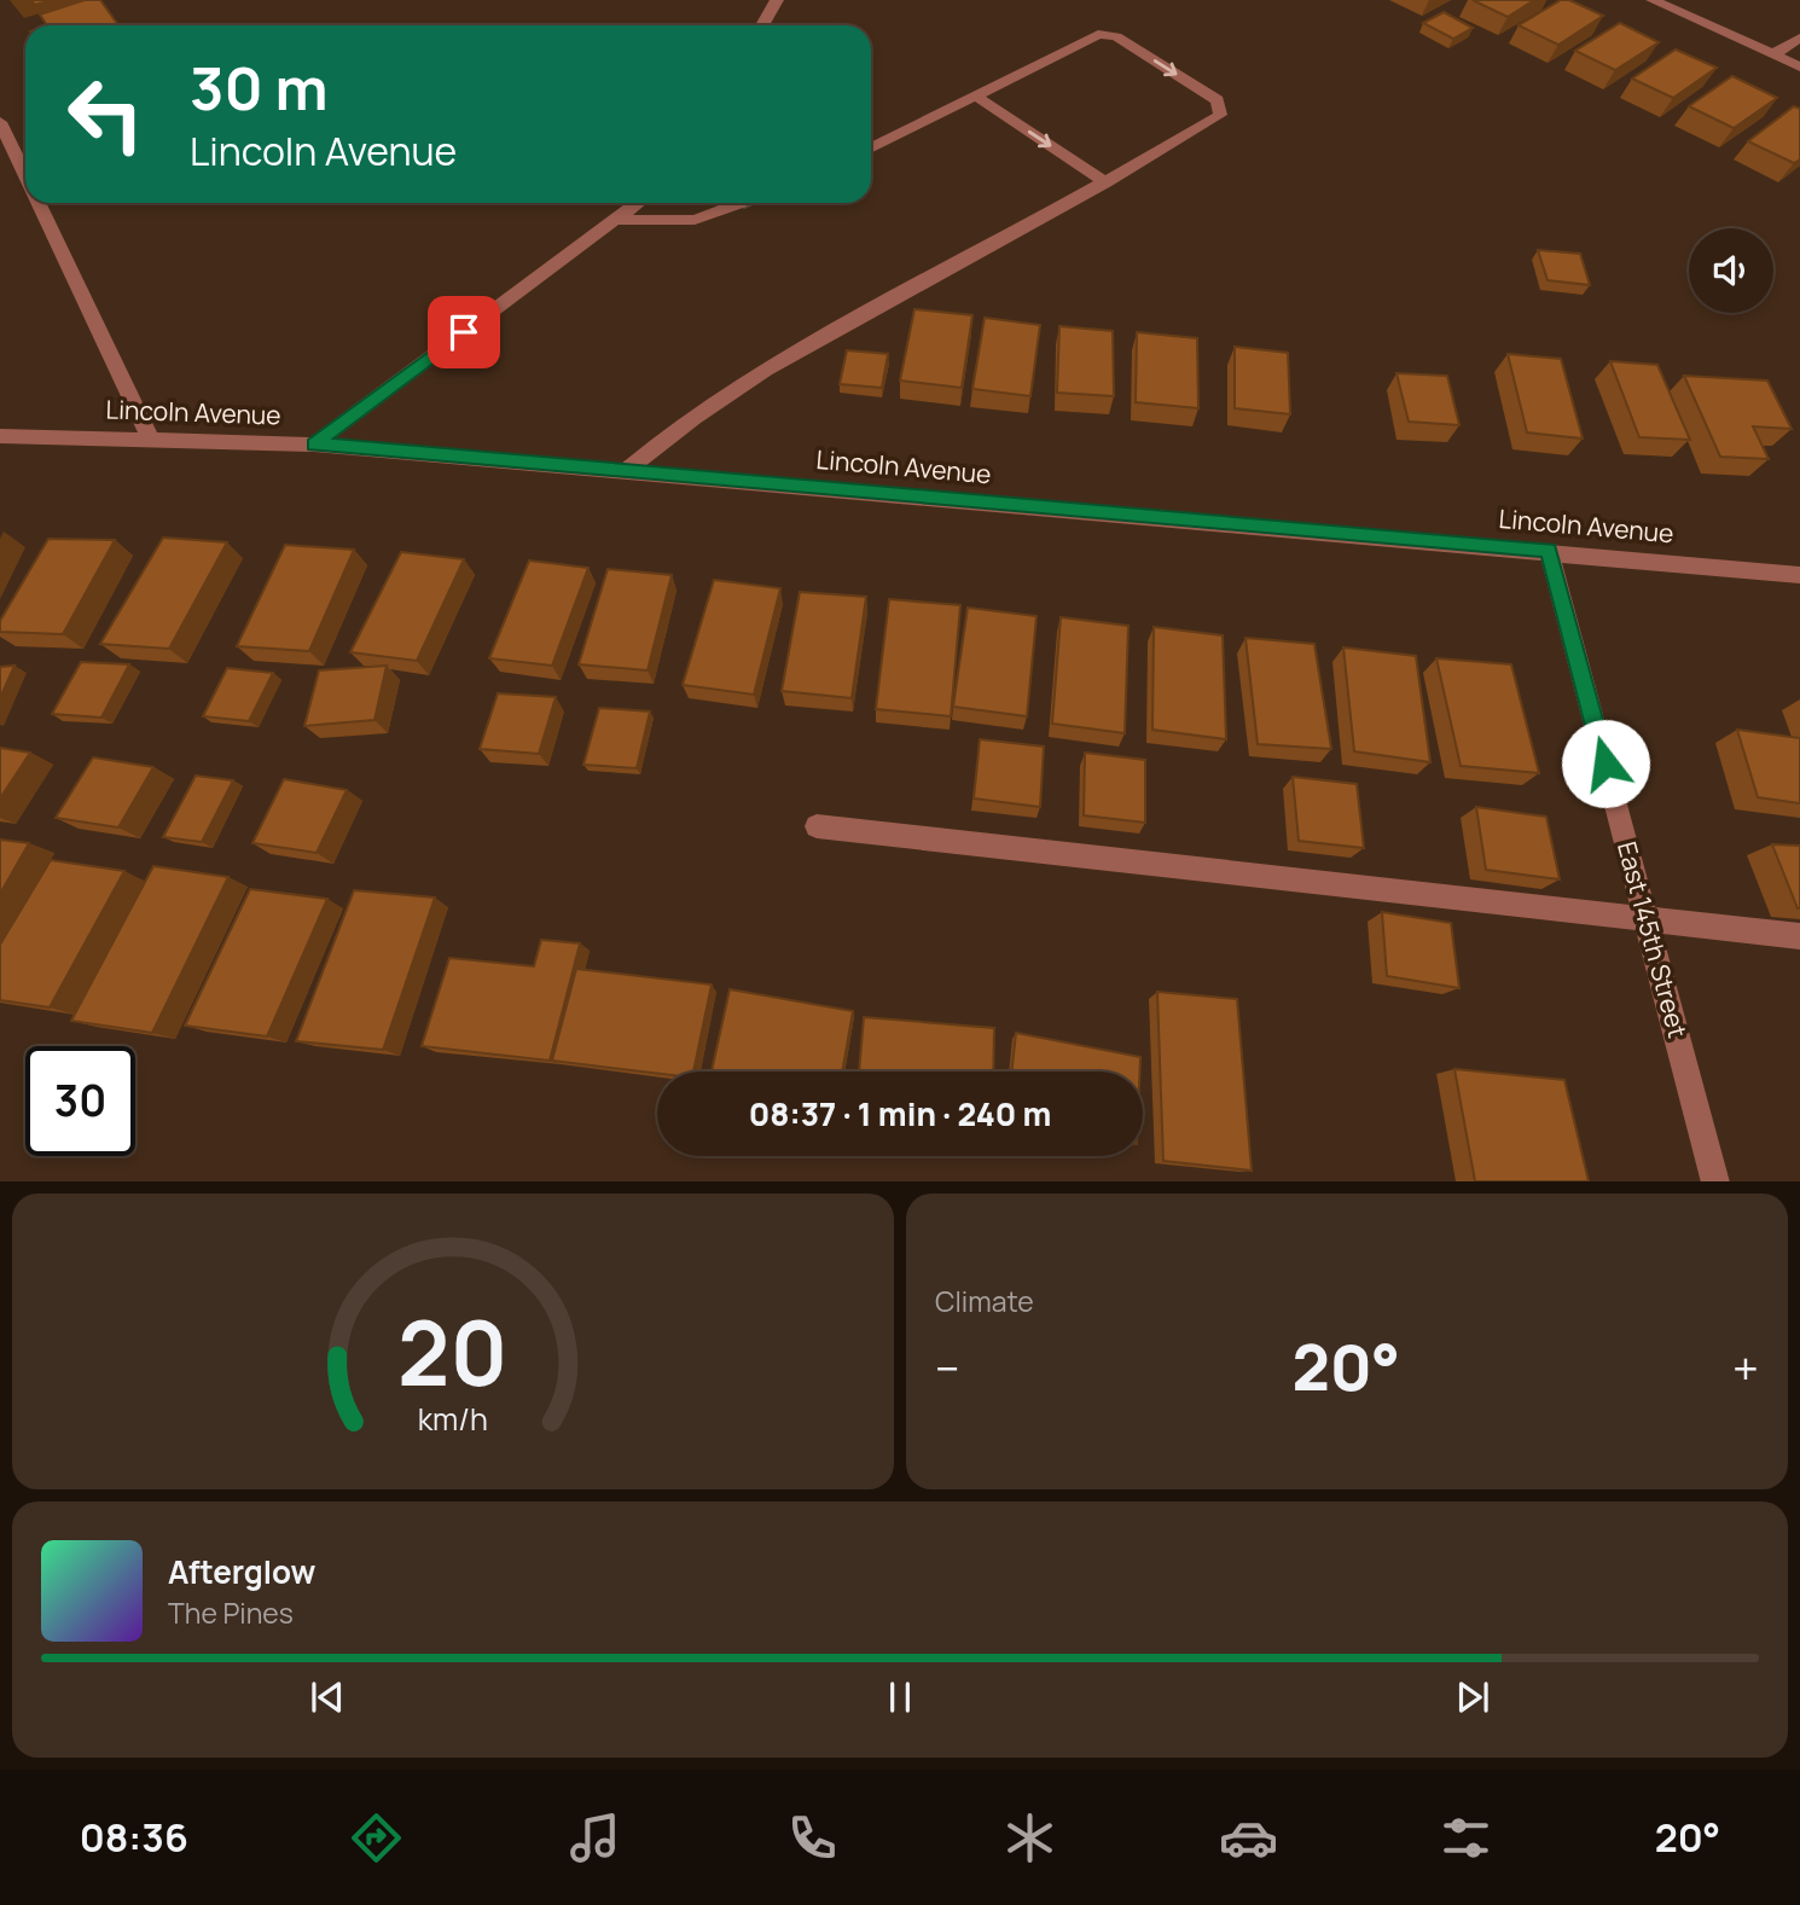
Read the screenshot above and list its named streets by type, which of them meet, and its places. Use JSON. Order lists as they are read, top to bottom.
{
  "streets": {
    "street": ["Lincoln Avenue", "East 145th Street"]
  },
  "crossings": [
    ["Lincoln Avenue", "East 145th Street"]
  ],
  "page": {
    "turn": ["30 m", "Lincoln Avenue"],
    "limit": "30",
    "trip": "08:37 · 1 min · 240 m",
    "tile": "Climate",
    "heat": ["−", "20°", "+"],
    "song": ["Afterglow", "The Pines"],
    "tabs": ["08:36", "20°"],
    "gauge": ["20", "km/h"]
  }
}
